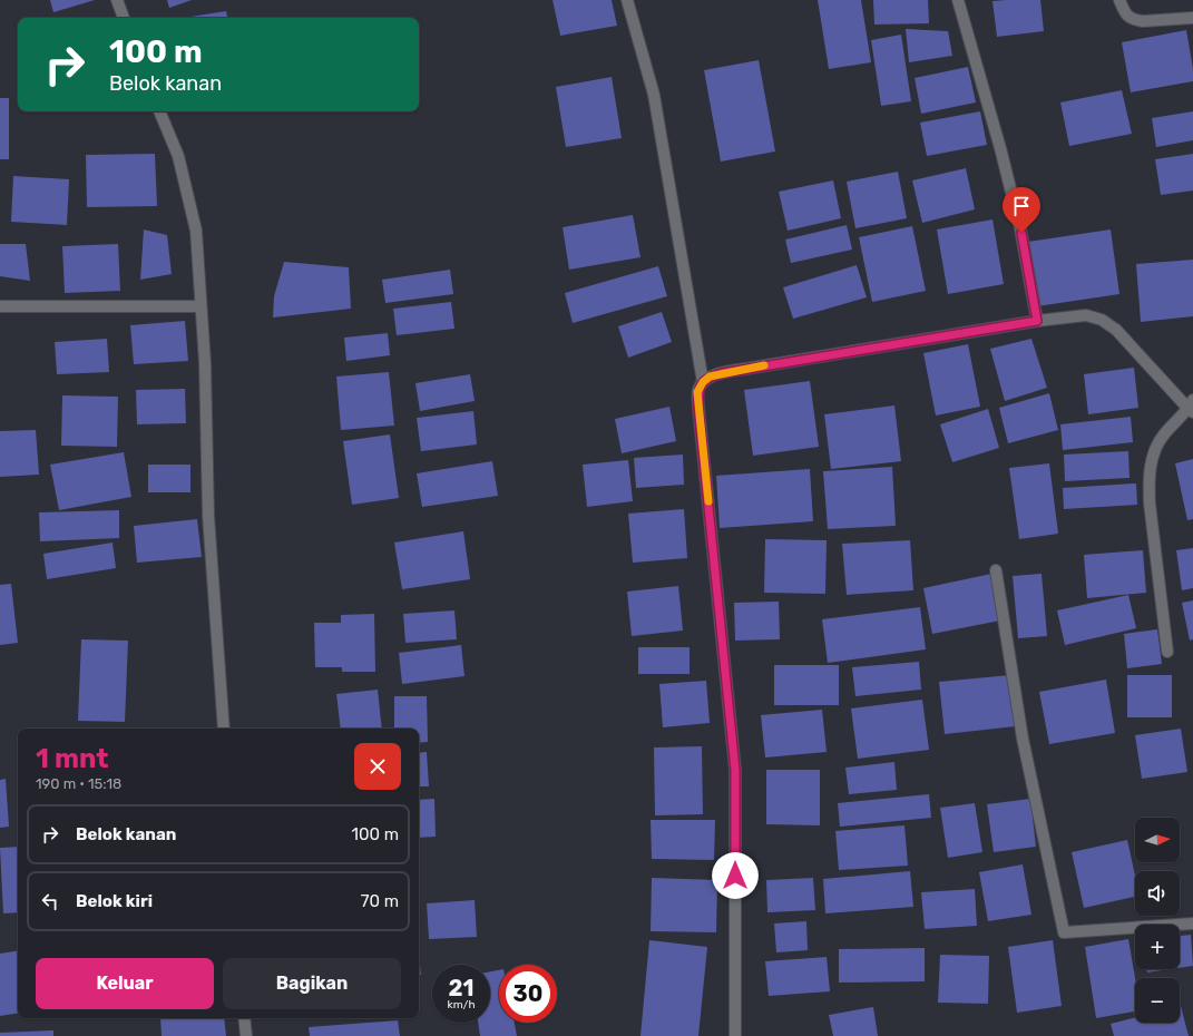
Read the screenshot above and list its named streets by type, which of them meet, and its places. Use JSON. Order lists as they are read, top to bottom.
{
  "north": "right",
  "page": {
    "turn": ["100 m", "Belok kanan"],
    "heading": ["1 mnt", "190 m · 15:18"],
    "list": [
      {
        "name": "Belok kanan",
        "value": "100 m"
      },
      {
        "name": "Belok kiri",
        "value": "70 m"
      }
    ],
    "map_buttons": ["+", "−"],
    "buttons": ["Keluar", "Bagikan"],
    "speed": "21 km/h",
    "limit": "30"
  }
}
